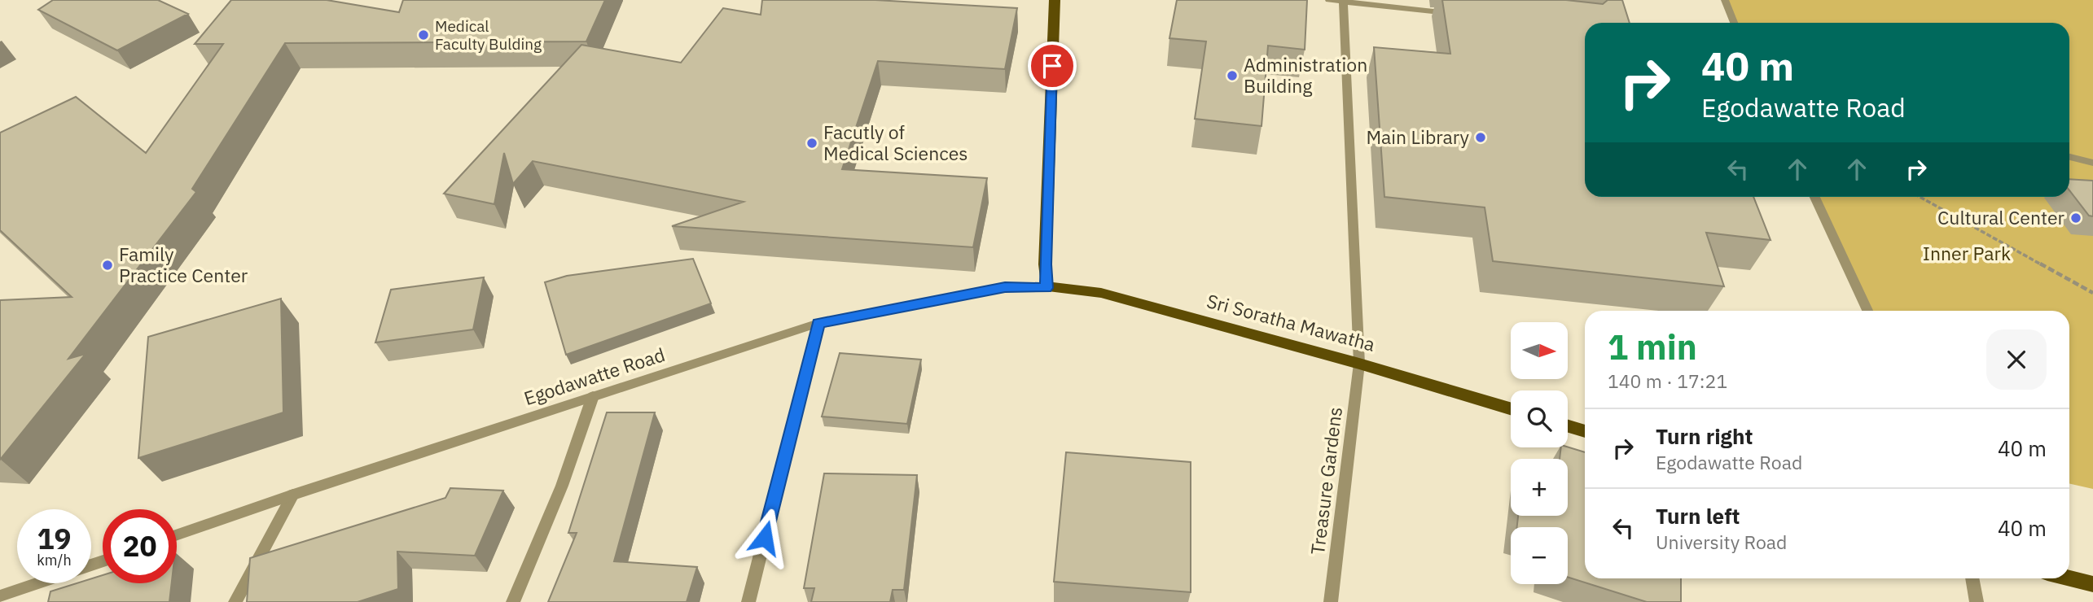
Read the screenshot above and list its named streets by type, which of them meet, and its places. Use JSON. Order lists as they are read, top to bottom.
{
  "streets": {
    "main road": ["Sri Soratha Mawatha"],
    "street": ["Egodawatte Road", "Treasure Gardens"]
  },
  "crossings": [
    ["Sri Soratha Mawatha", "Egodawatte Road"],
    ["Sri Soratha Mawatha", "Treasure Gardens"]
  ],
  "parks": ["Inner Park"],
  "places": [
    "Medical Faculty Bulding",
    "Administration Building",
    "Main Library",
    "Facutly of Medical Sciences",
    "Cultural Center",
    "Family Practice Center"
  ],
  "north": "right",
  "page": {
    "turn": ["40 m", "Egodawatte Road"],
    "heading": ["1 min", "140 m · 17:21"],
    "map_buttons": ["+", "−"],
    "list": [
      {
        "name": "Turn right",
        "note": "Egodawatte Road",
        "value": "40 m"
      },
      {
        "name": "Turn left",
        "note": "University Road",
        "value": "40 m"
      }
    ],
    "speed": "19 km/h",
    "limit": "20"
  }
}
